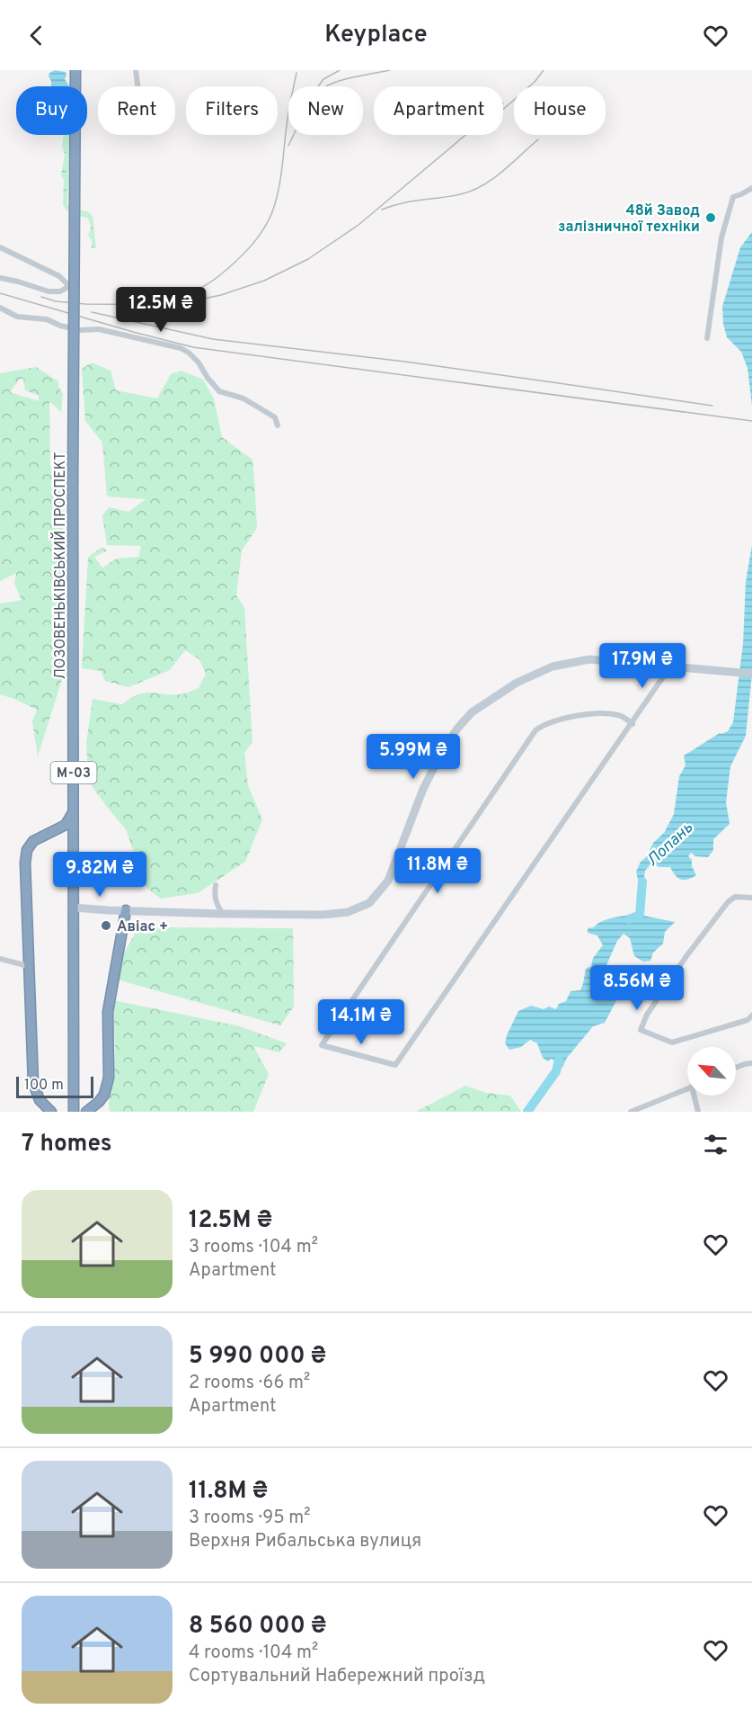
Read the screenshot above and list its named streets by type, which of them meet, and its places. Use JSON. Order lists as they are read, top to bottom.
{
  "streets": {
    "highway": ["ЛОЗОВЕНЬКІВСЬКИЙ ПРОСПЕКТ", "М-03"]
  },
  "water": ["Лопань"],
  "places": ["48й Завод залізничної техніки", "Авiас +"],
  "scale_bar": "100 m",
  "north": "top left",
  "page": {
    "header": "Keyplace",
    "chip": [
      "Buy",
      "Rent",
      "Filters",
      "New",
      "Apartment",
      "House"
    ],
    "price": [
      "12.5M ₴",
      "17.9M ₴",
      "5.99M ₴",
      "11.8M ₴",
      "9.82M ₴",
      "8.56M ₴",
      "14.1M ₴"
    ],
    "scale": "100 m",
    "heading": "7 homes",
    "list": [
      {
        "name": "12.5M ₴",
        "note": "3 rooms · 104 m² · Apartment"
      },
      {
        "name": "5 990 000 ₴",
        "note": "2 rooms · 66 m² · Apartment"
      },
      {
        "name": "11.8M ₴",
        "note": "3 rooms · 95 m² · Верхня Рибальська вулиця"
      },
      {
        "name": "8 560 000 ₴",
        "note": "4 rooms · 104 m² · Сортувальний Набережний проїзд"
      }
    ]
  }
}
